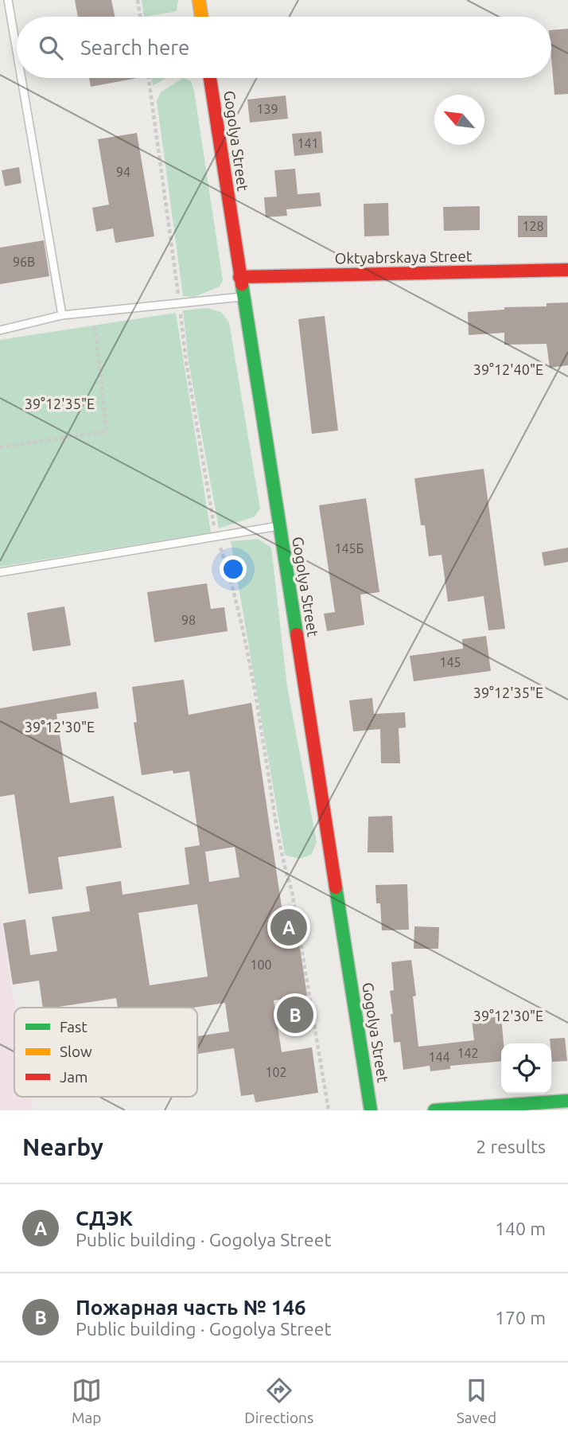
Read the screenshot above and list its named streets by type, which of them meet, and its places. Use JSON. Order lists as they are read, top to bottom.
{
  "streets": {
    "street": ["Gogolya Street", "Oktyabrskaya Street"]
  },
  "crossings": [
    ["Gogolya Street", "Oktyabrskaya Street"]
  ],
  "house_numbers": [
    "139",
    "141",
    "94",
    "128",
    "96В",
    "145Б",
    "98",
    "145",
    "100",
    "142",
    "144",
    "102"
  ],
  "legend": ["Fast", "Slow", "Jam"],
  "north": "top left",
  "page": {
    "search": "Search here",
    "pins": ["A", "B"],
    "heading": ["Nearby", "2 results"],
    "list": [
      {
        "mark": "A",
        "name": "СДЭК",
        "note": "Public building · Gogolya Street",
        "value": "140 m"
      },
      {
        "mark": "B",
        "name": "Пожарная часть № 146",
        "note": "Public building · Gogolya Street",
        "value": "170 m"
      }
    ],
    "nav": ["Map", "Directions", "Saved"]
  },
  "coordinates": ["39°12'40\"E", "39°12'35\"E", "39°12'30\"E"]
}
